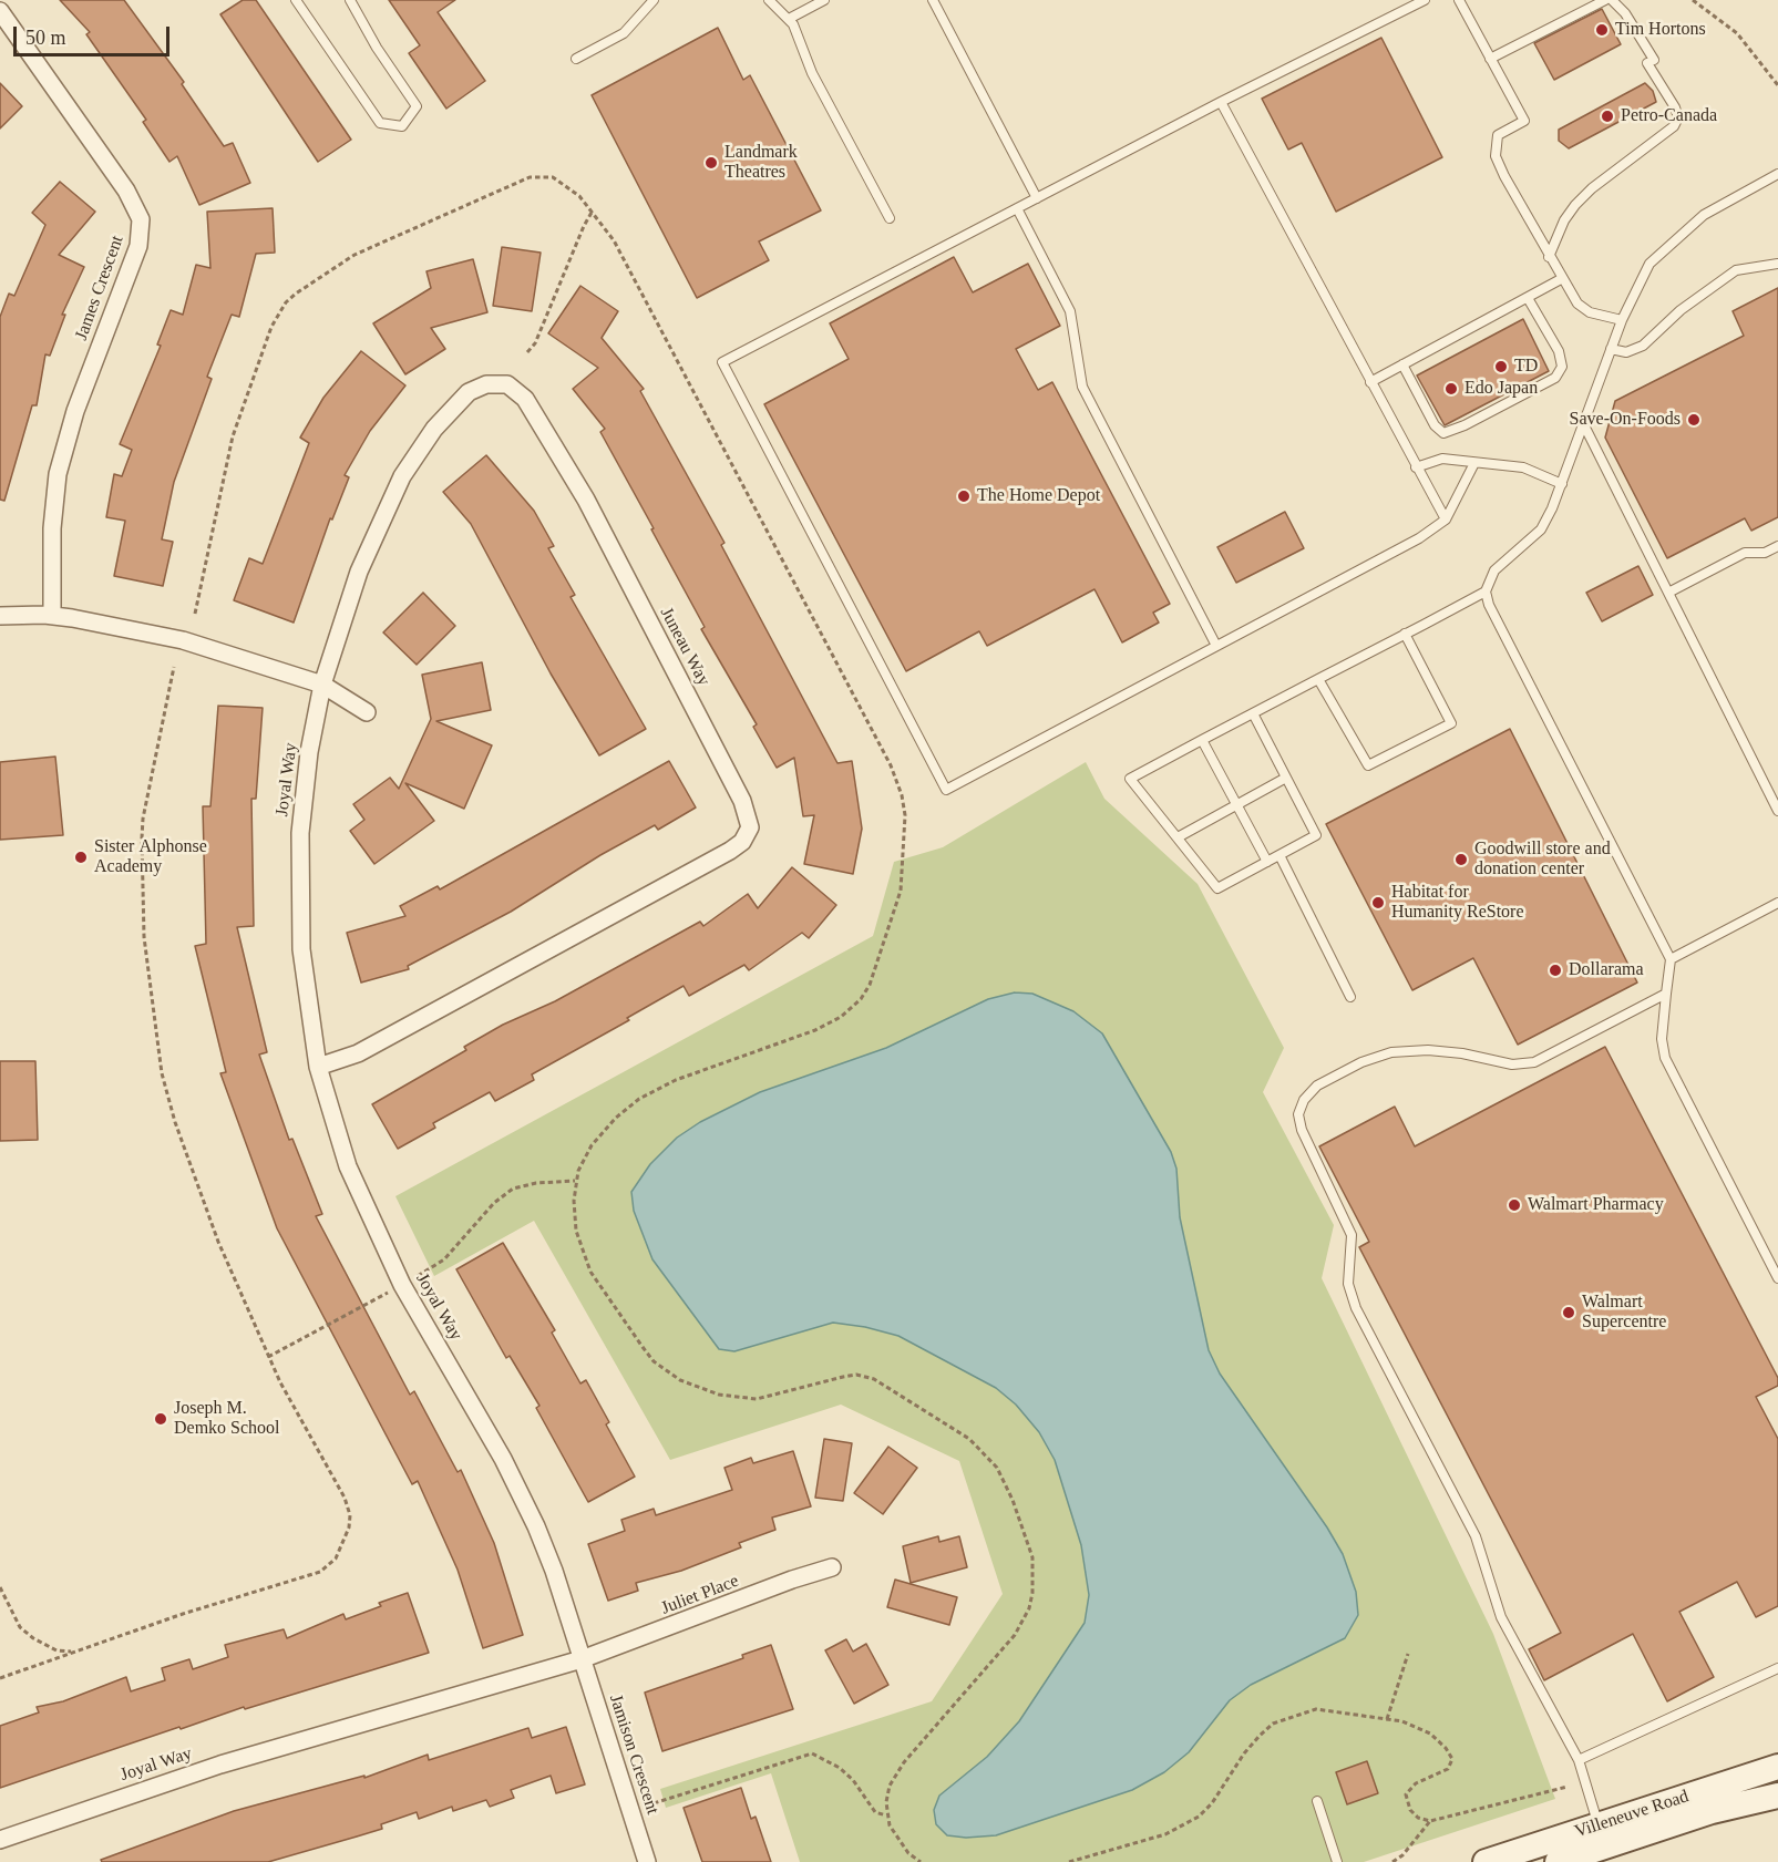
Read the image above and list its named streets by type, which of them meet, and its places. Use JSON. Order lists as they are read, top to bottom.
{
  "streets": {
    "main road": ["Villeneuve Road"],
    "street": [
      "James Crescent",
      "Juneau Way",
      "Joyal Way",
      "Juliet Place",
      "Jamison Crescent"
    ]
  },
  "crossings": [
    ["Juneau Way", "Joyal Way"],
    ["Joyal Way", "Juliet Place"],
    ["Joyal Way", "Jamison Crescent"],
    ["Juliet Place", "Jamison Crescent"]
  ],
  "places": [
    "Tim Hortons",
    "Petro-Canada",
    "Landmark Theatres",
    "TD",
    "Edo Japan",
    "Save-On-Foods",
    "The Home Depot",
    "Sister Alphonse Academy",
    "Goodwill store and donation center",
    "Habitat for Humanity ReStore",
    "Dollarama",
    "Walmart Pharmacy",
    "Walmart Supercentre",
    "Joseph M. Demko School"
  ],
  "scale_bar": "50 m"
}
